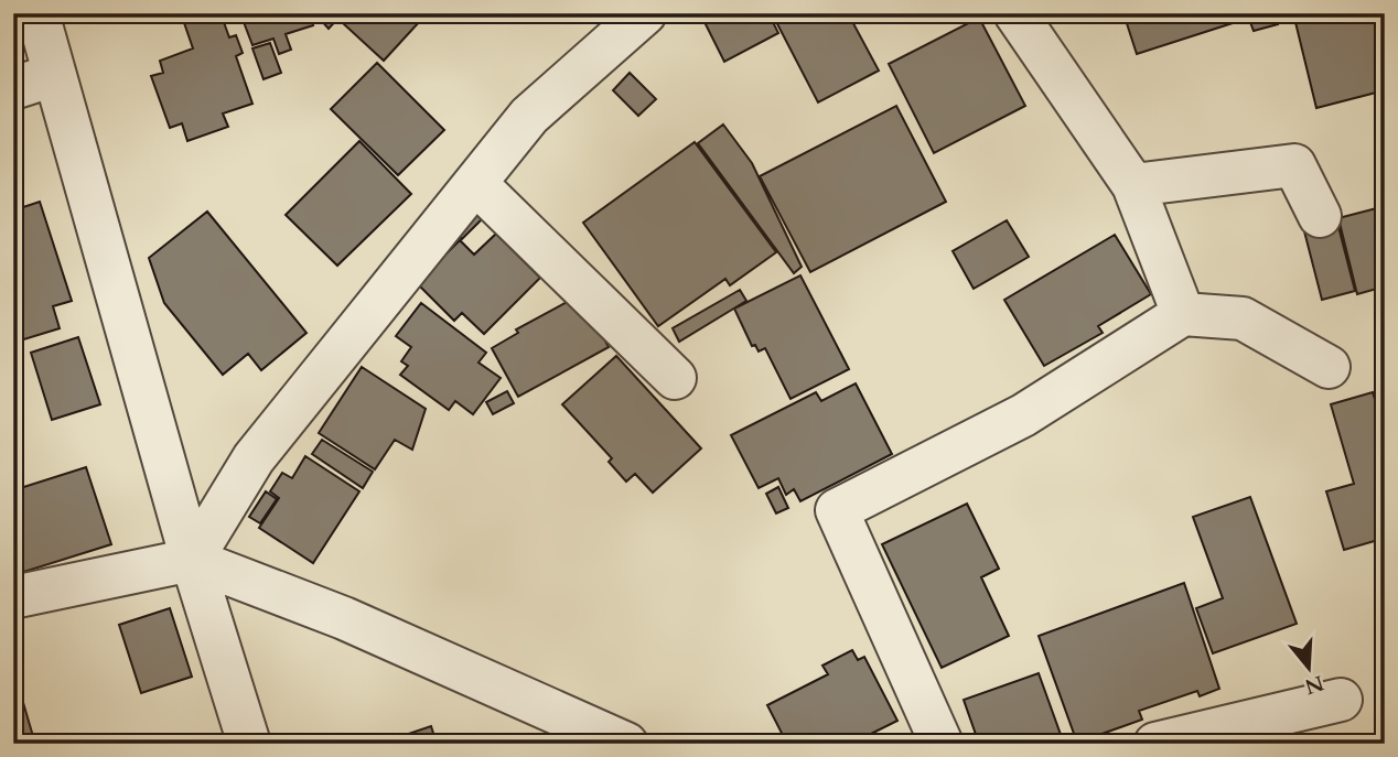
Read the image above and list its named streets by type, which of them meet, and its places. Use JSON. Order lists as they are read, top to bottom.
{
  "north": "bottom"
}
